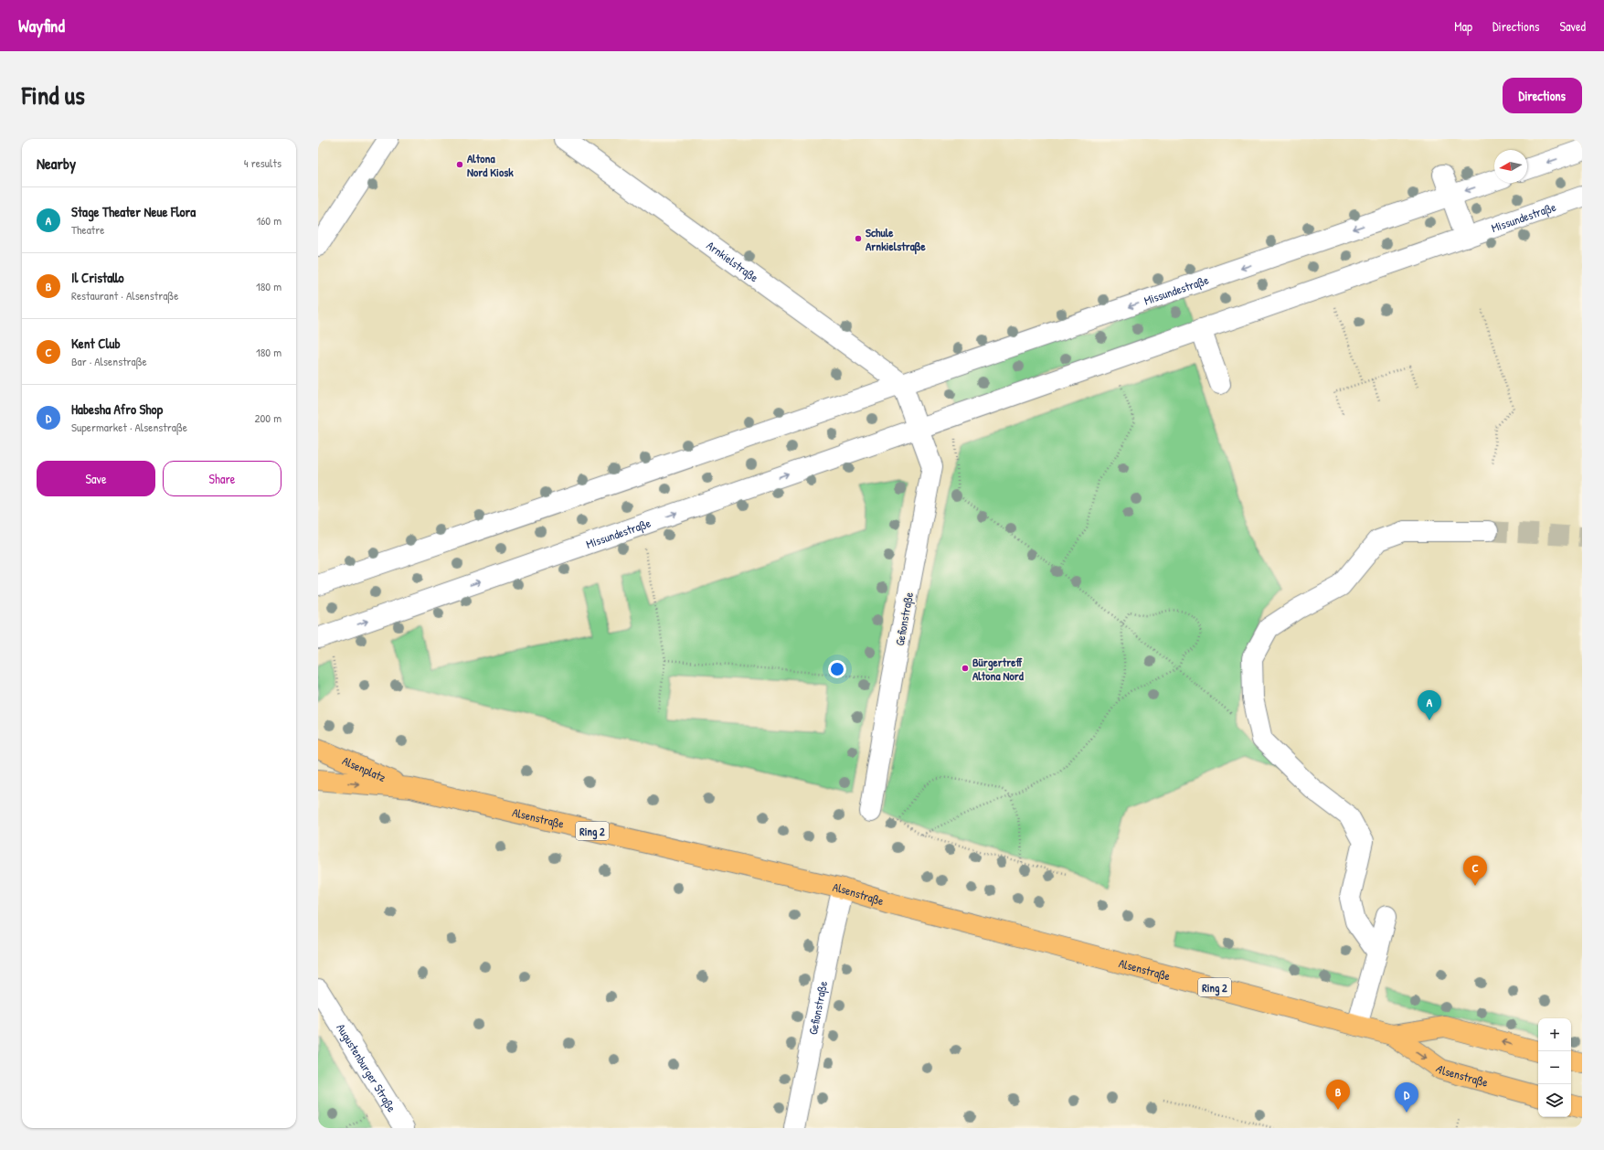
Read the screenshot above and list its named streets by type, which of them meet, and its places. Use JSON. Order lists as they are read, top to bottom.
{
  "streets": {
    "main road": ["Alsenplatz", "Alsenstraße", "Ring 2"],
    "street": [
      "Missundestraße",
      "Arnkielstraße",
      "Gefionstraße",
      "Augustenburger Straße"
    ]
  },
  "crossings": [
    ["Missundestraße", "Arnkielstraße"],
    ["Missundestraße", "Gefionstraße"],
    ["Gefionstraße", "Alsenstraße"],
    ["Alsenplatz", "Alsenstraße"]
  ],
  "places": ["Altona Nord Kiosk", "Schule Arnkielstraße", "Bürgertreff Altona Nord"],
  "north": "left",
  "page": {
    "header": "Wayfind",
    "nav": ["Map", "Directions", "Saved"],
    "title": "Find us",
    "buttons": [
      "Directions",
      ["Save", "Share"]
    ],
    "heading": ["Nearby", "4 results"],
    "list": [
      {
        "mark": "A",
        "name": "Stage Theater Neue Flora",
        "note": "Theatre",
        "value": "160 m"
      },
      {
        "mark": "B",
        "name": "Il Cristallo",
        "note": "Restaurant · Alsenstraße",
        "value": "180 m"
      },
      {
        "mark": "C",
        "name": "Kent Club",
        "note": "Bar · Alsenstraße",
        "value": "180 m"
      },
      {
        "mark": "D",
        "name": "Habesha Afro Shop",
        "note": "Supermarket · Alsenstraße",
        "value": "200 m"
      }
    ],
    "pins": [
      "A",
      "C",
      "B",
      "D"
    ],
    "map_buttons": ["+", "−"]
  }
}
